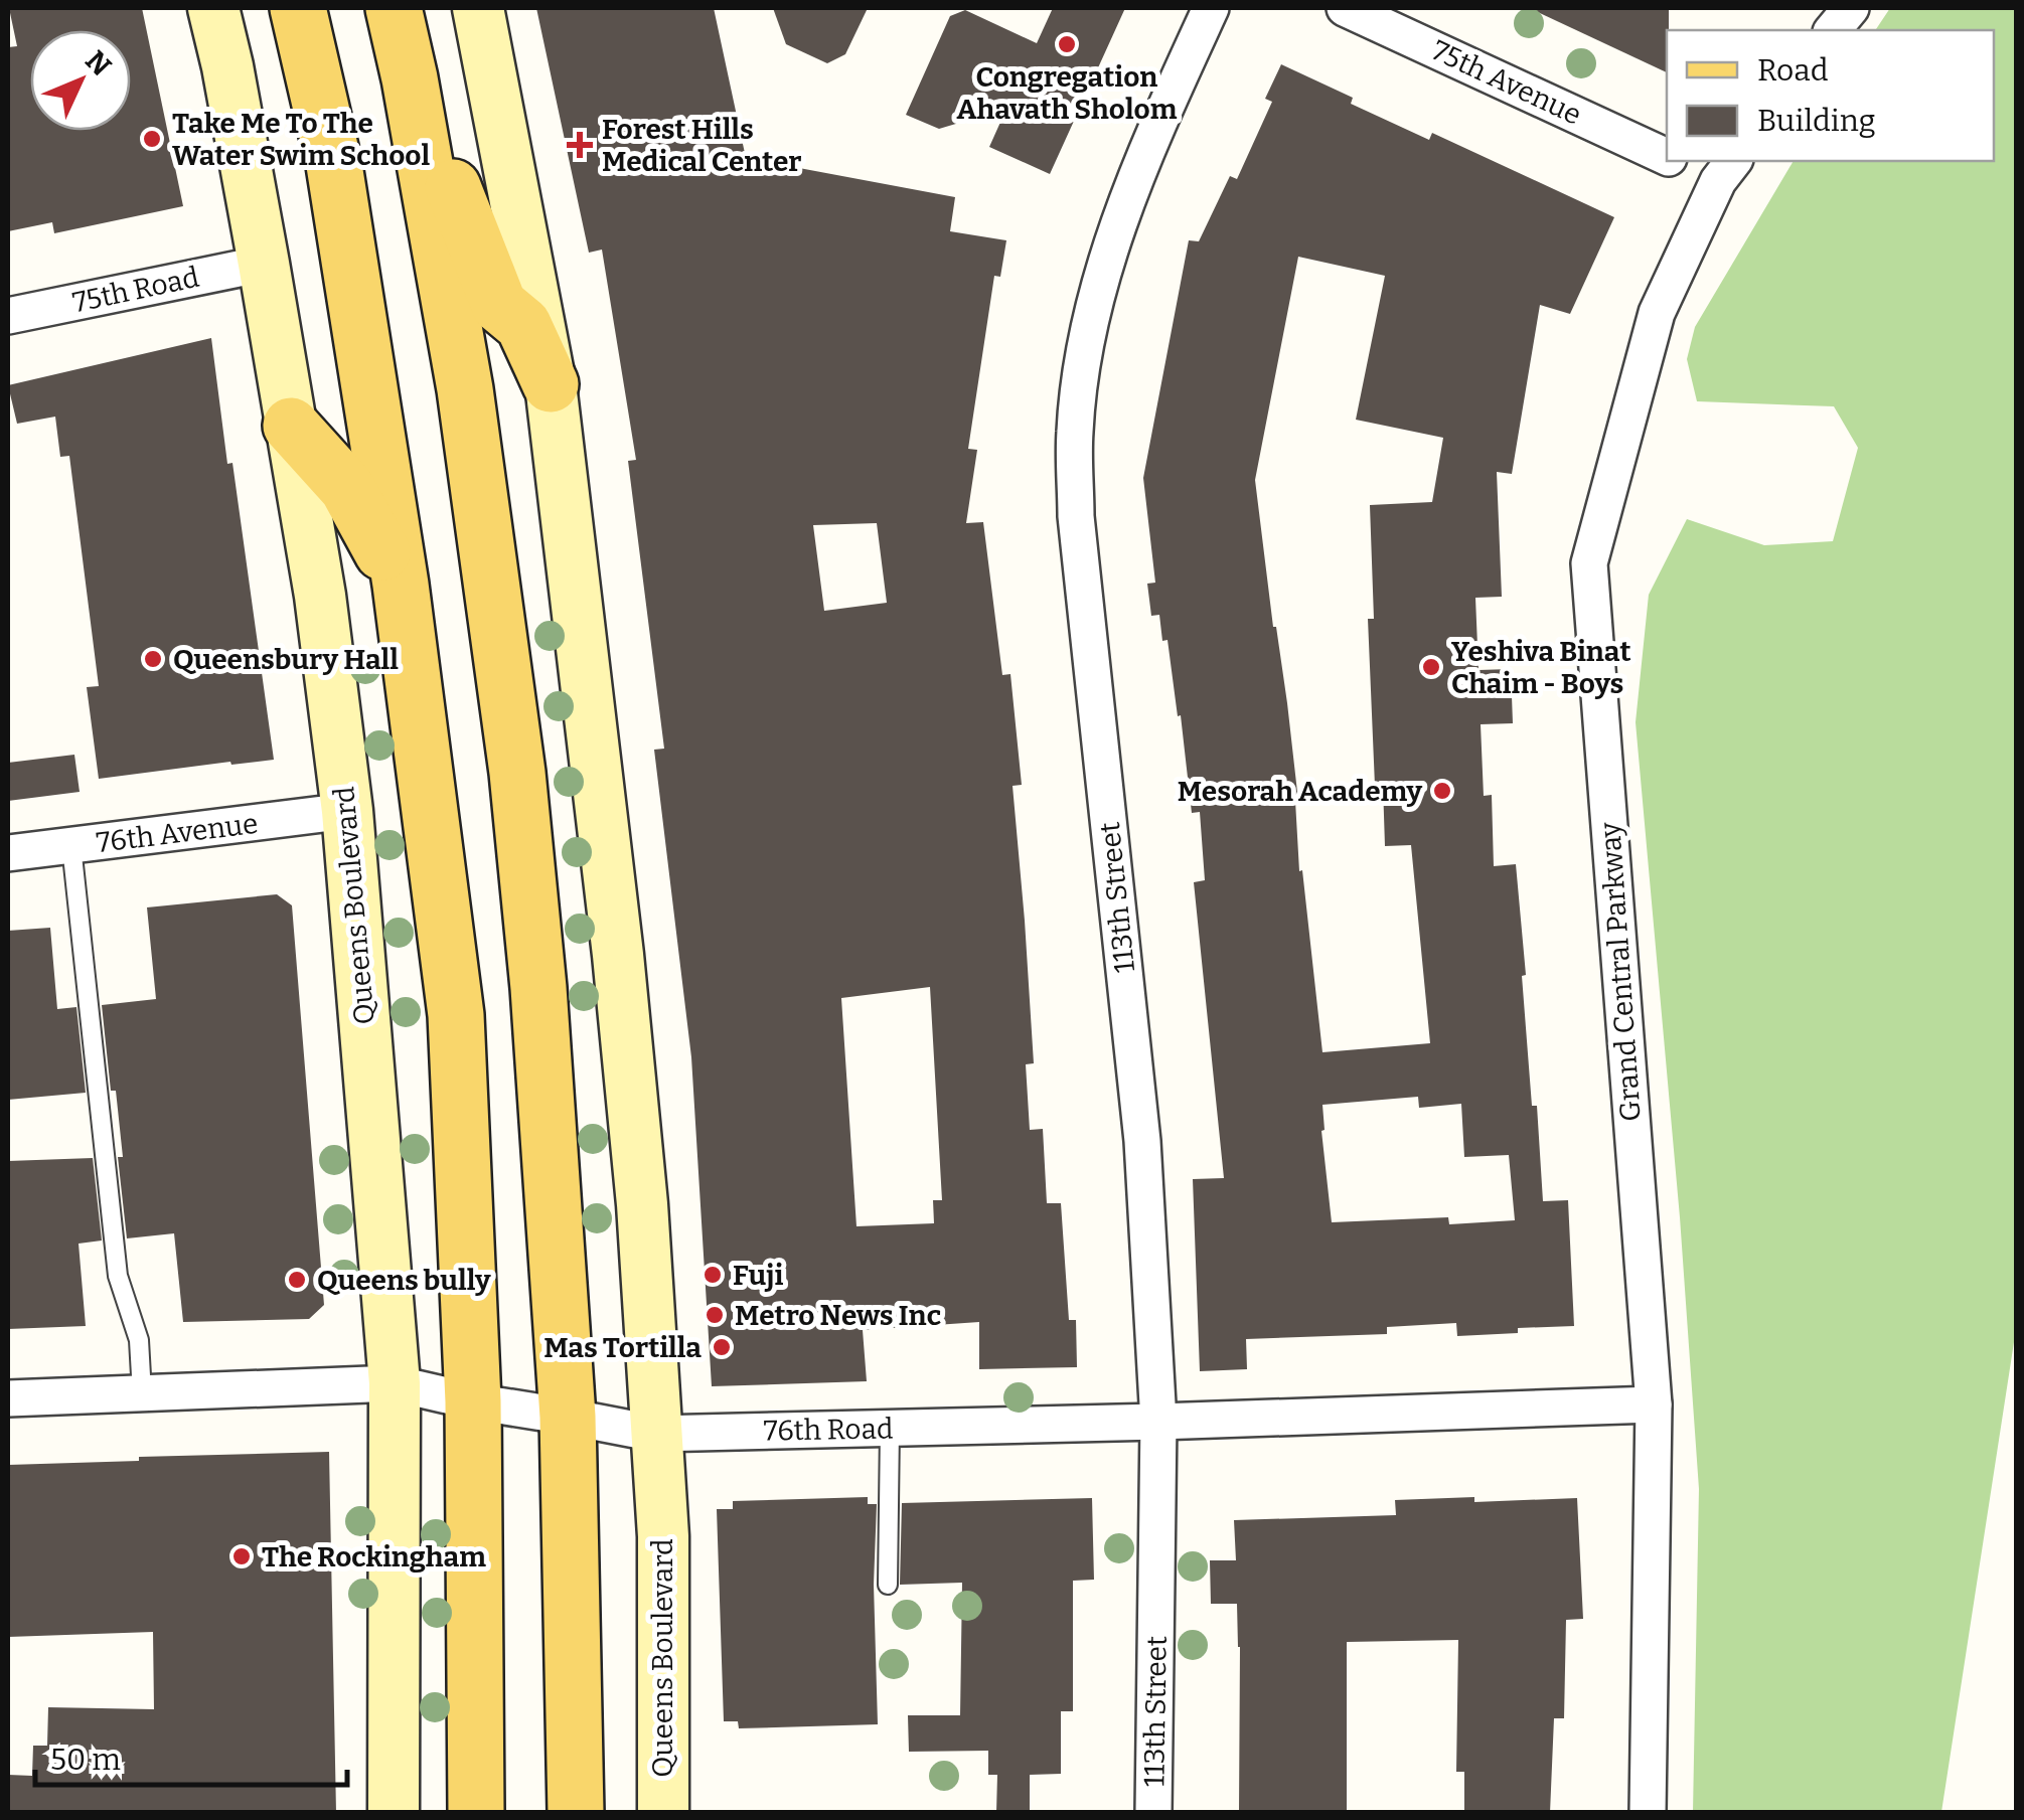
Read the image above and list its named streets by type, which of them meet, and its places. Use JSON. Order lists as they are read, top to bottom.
{
  "streets": {
    "street": [
      "75th Avenue",
      "75th Road",
      "76th Avenue",
      "113th Street",
      "Queens Boulevard",
      "Grand Central Parkway",
      "76th Road"
    ]
  },
  "crossings": [
    ["75th Avenue", "Grand Central Parkway"],
    ["75th Road", "Queens Boulevard"],
    ["76th Avenue", "Queens Boulevard"],
    ["113th Street", "76th Road"],
    ["Queens Boulevard", "76th Road"],
    ["Grand Central Parkway", "76th Road"]
  ],
  "places": {
    "other": [
      "Congregation Ahavath Sholom",
      "Take Me To The Water Swim School",
      "Queensbury Hall",
      "Yeshiva Binat Chaim - Boys",
      "Mesorah Academy",
      "Fuji",
      "Queens bully",
      "Metro News Inc",
      "Mas Tortilla",
      "The Rockingham"
    ],
    "health": ["Forest Hills Medical Center"]
  },
  "legend": ["Road", "Building"],
  "scale_bar": "50 m",
  "north": "top right"
}
